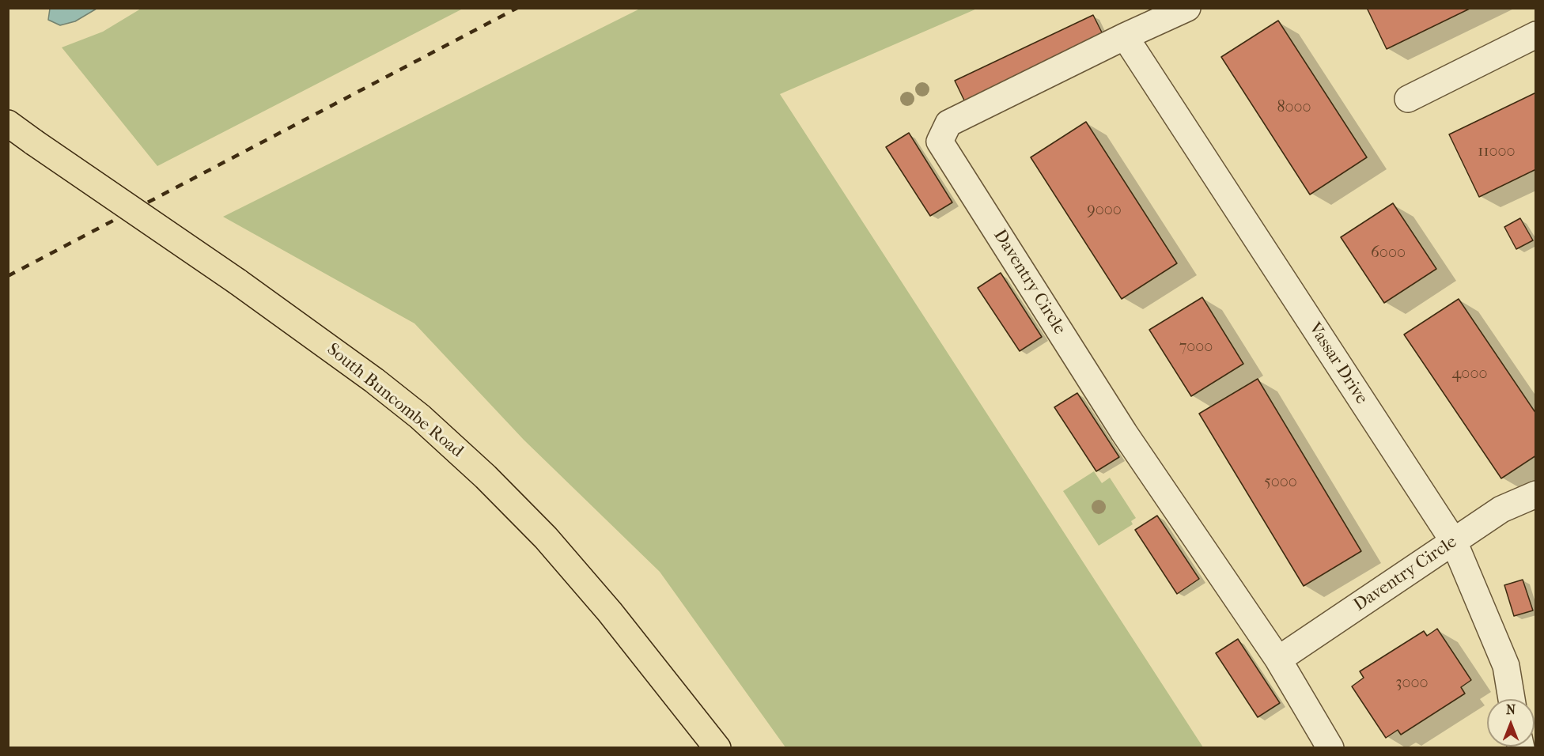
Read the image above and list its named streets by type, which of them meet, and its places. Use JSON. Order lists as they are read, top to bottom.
{
  "streets": {
    "main road": ["South Buncombe Road"],
    "lane": ["Daventry Circle", "Vassar Drive"]
  },
  "crossings": [
    ["Daventry Circle", "Vassar Drive"]
  ],
  "house_numbers": [
    "8000",
    "11000",
    "9000",
    "6000",
    "7000",
    "4000",
    "5000",
    "3000"
  ],
  "north": "top"
}
